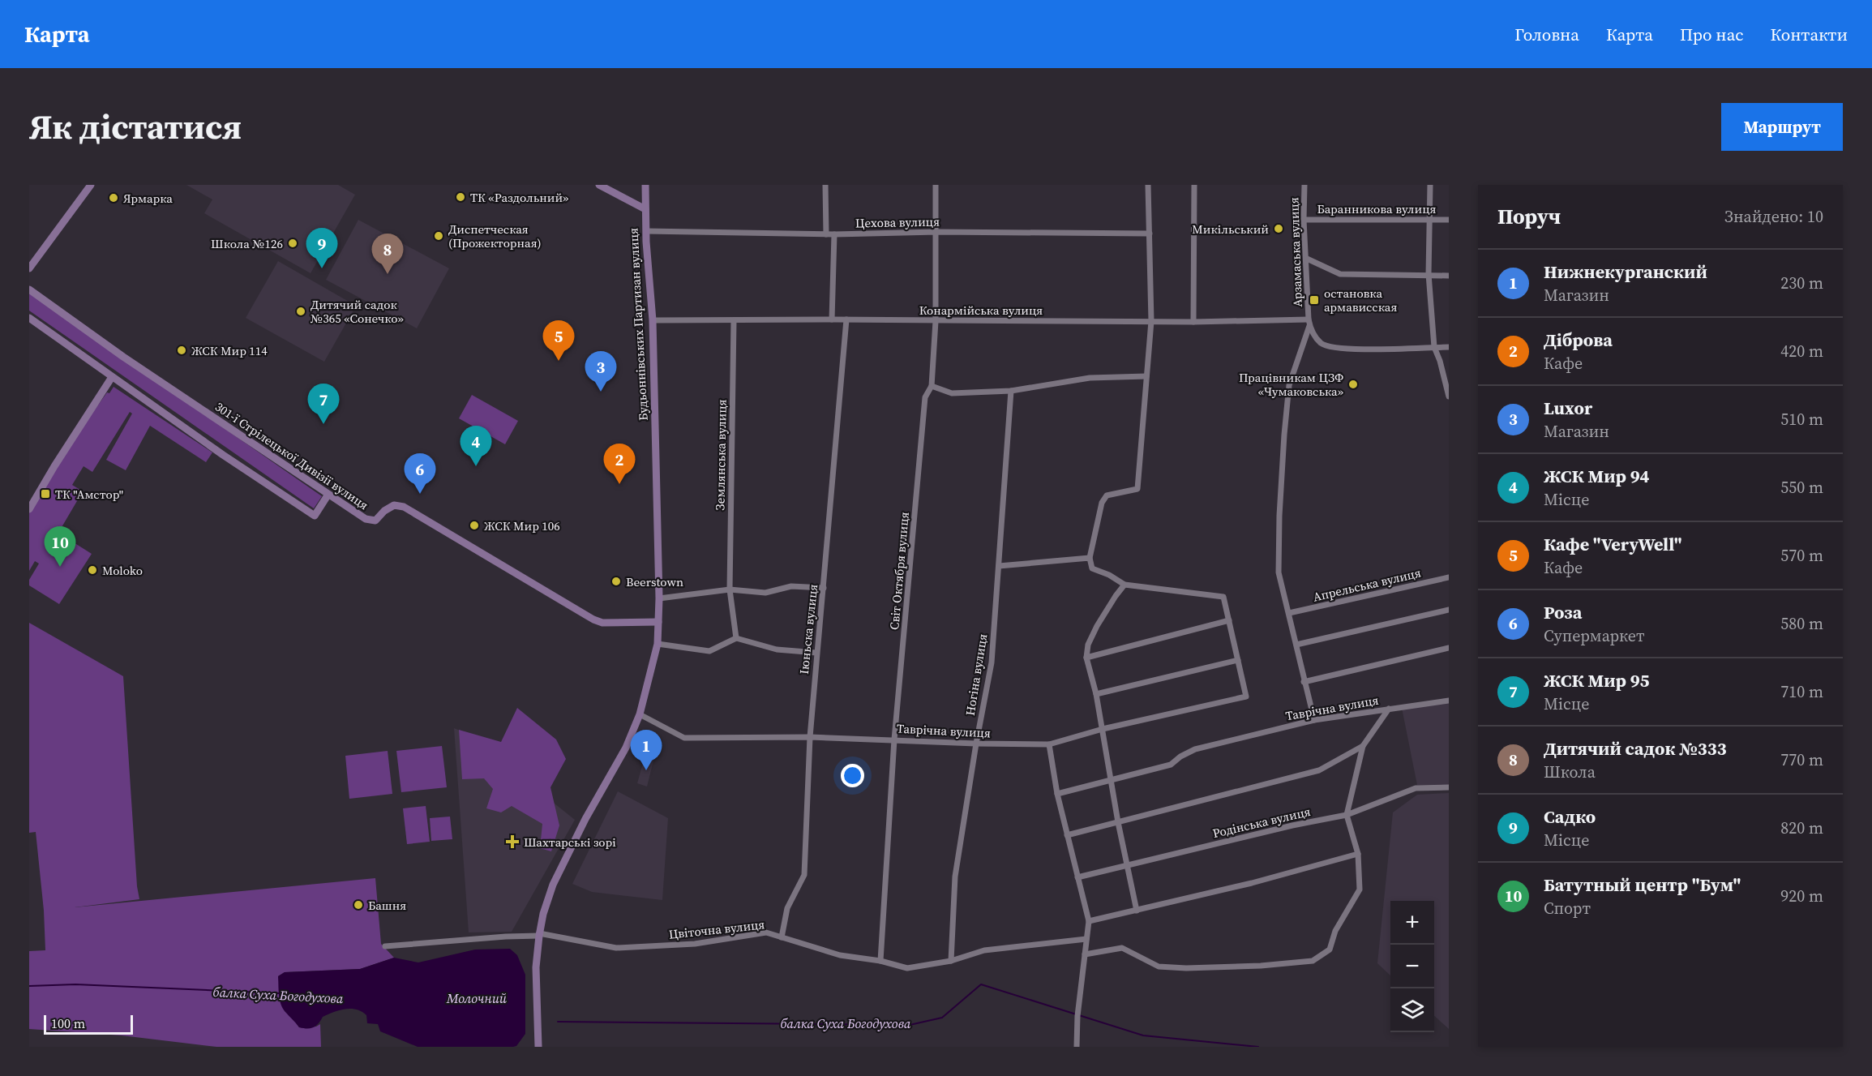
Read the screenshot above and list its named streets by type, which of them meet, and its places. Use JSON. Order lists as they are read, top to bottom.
{
  "streets": {
    "street": [
      "Баранникова вулиця",
      "Цехова вулиця",
      "Арзамаська вулиця",
      "Конармійська вулиця",
      "Будьоннівських Партизан вулиця",
      "Землянська вулиця",
      "301-ї Стрілецької Дивізії вулиця",
      "Світ Октября вулиця",
      "Апрельська вулиця",
      "Iюньска вулиця",
      "Ногіна вулиця",
      "Таврічна вулиця",
      "Родінська вулиця",
      "Цвiточна вулиця"
    ]
  },
  "crossings": [
    ["Баранникова вулиця", "Арзамаська вулиця"],
    ["Цехова вулиця", "Будьоннівських Партизан вулиця"],
    ["Цехова вулиця", "Світ Октября вулиця"],
    ["Арзамаська вулиця", "Конармійська вулиця"],
    ["Конармійська вулиця", "Будьоннівських Партизан вулиця"],
    ["Конармійська вулиця", "Землянська вулиця"],
    ["Конармійська вулиця", "Світ Октября вулиця"],
    ["Конармійська вулиця", "Iюньска вулиця"],
    ["Будьоннівських Партизан вулиця", "301-ї Стрілецької Дивізії вулиця"],
    ["Будьоннівських Партизан вулиця", "Таврічна вулиця"],
    ["Будьоннівських Партизан вулиця", "Цвiточна вулиця"],
    ["Світ Октября вулиця", "Таврічна вулиця"],
    ["Світ Октября вулиця", "Цвiточна вулиця"],
    ["Iюньска вулиця", "Таврічна вулиця"],
    ["Iюньска вулиця", "Цвiточна вулиця"],
    ["Ногіна вулиця", "Таврічна вулиця"],
    ["Ногіна вулиця", "Цвiточна вулиця"]
  ],
  "water": ["балка Суха Богодухова", "Молочний"],
  "places": {
    "other": [
      "ТК «Раздольний»",
      "Ярмарка",
      "Микільський",
      "Диспетческая (Прожекторная)",
      "Школа №126",
      "Дитячий садок №365 «Сонечко»",
      "ЖСК Мир 114",
      "Працівникам ЦЗФ «Чумаковська»",
      "ЖСК Мир 106",
      "Moloko",
      "Beerstown",
      "Башня"
    ],
    "transit": ["остановка армависская", "ТК \"Амстор\""],
    "health": ["Шахтарські зорі"]
  },
  "scale_bar": "100 m",
  "page": {
    "header": "Карта",
    "nav": [
      "Головна",
      "Карта",
      "Про нас",
      "Контакти"
    ],
    "title": "Як дістатися",
    "buttons": "Маршрут",
    "heading": ["Поруч", "Знайдено: 10"],
    "pins": [
      "9",
      "8",
      "5",
      "3",
      "7",
      "4",
      "2",
      "6",
      "10",
      "1"
    ],
    "list": [
      {
        "mark": "1",
        "name": "Нижнекурганский",
        "note": "Магазин",
        "value": "230 m"
      },
      {
        "mark": "2",
        "name": "Діброва",
        "note": "Кафе",
        "value": "420 m"
      },
      {
        "mark": "3",
        "name": "Luxor",
        "note": "Магазин",
        "value": "510 m"
      },
      {
        "mark": "4",
        "name": "ЖСК Мир 94",
        "note": "Місце",
        "value": "550 m"
      },
      {
        "mark": "5",
        "name": "Кафе \"VeryWell\"",
        "note": "Кафе",
        "value": "570 m"
      },
      {
        "mark": "6",
        "name": "Роза",
        "note": "Супермаркет",
        "value": "580 m"
      },
      {
        "mark": "7",
        "name": "ЖСК Мир 95",
        "note": "Місце",
        "value": "710 m"
      },
      {
        "mark": "8",
        "name": "Дитячий садок №333",
        "note": "Школа",
        "value": "770 m"
      },
      {
        "mark": "9",
        "name": "Садко",
        "note": "Місце",
        "value": "820 m"
      },
      {
        "mark": "10",
        "name": "Батутный центр \"Бум\"",
        "note": "Спорт",
        "value": "920 m"
      }
    ],
    "map_buttons": ["+", "−"],
    "scale": "100 m"
  }
}
